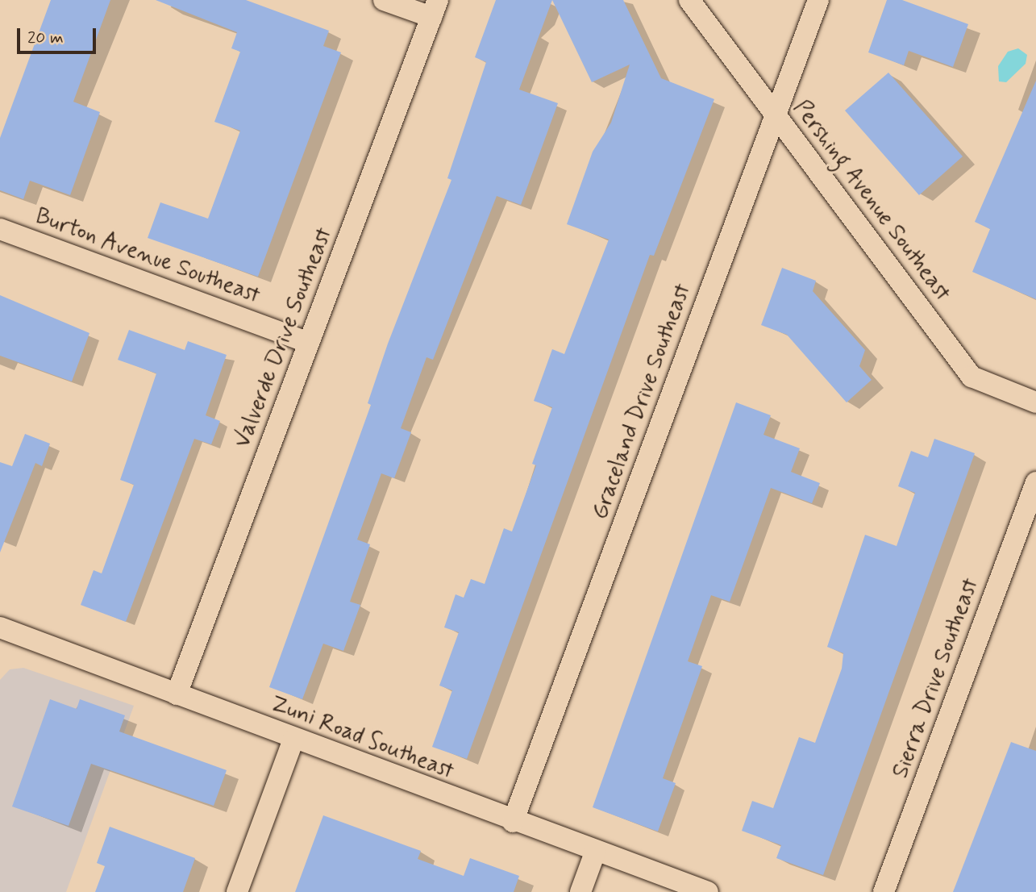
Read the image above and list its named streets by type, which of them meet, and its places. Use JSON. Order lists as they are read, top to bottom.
{
  "streets": {
    "street": [
      "Pershing Avenue Southeast",
      "Burton Avenue Southeast",
      "Valverde Drive Southeast",
      "Graceland Drive Southeast",
      "Sierra Drive Southeast",
      "Zuni Road Southeast"
    ]
  },
  "crossings": [
    ["Pershing Avenue Southeast", "Graceland Drive Southeast"],
    ["Burton Avenue Southeast", "Valverde Drive Southeast"],
    ["Valverde Drive Southeast", "Zuni Road Southeast"],
    ["Graceland Drive Southeast", "Zuni Road Southeast"]
  ],
  "scale_bar": "20 m"
}
